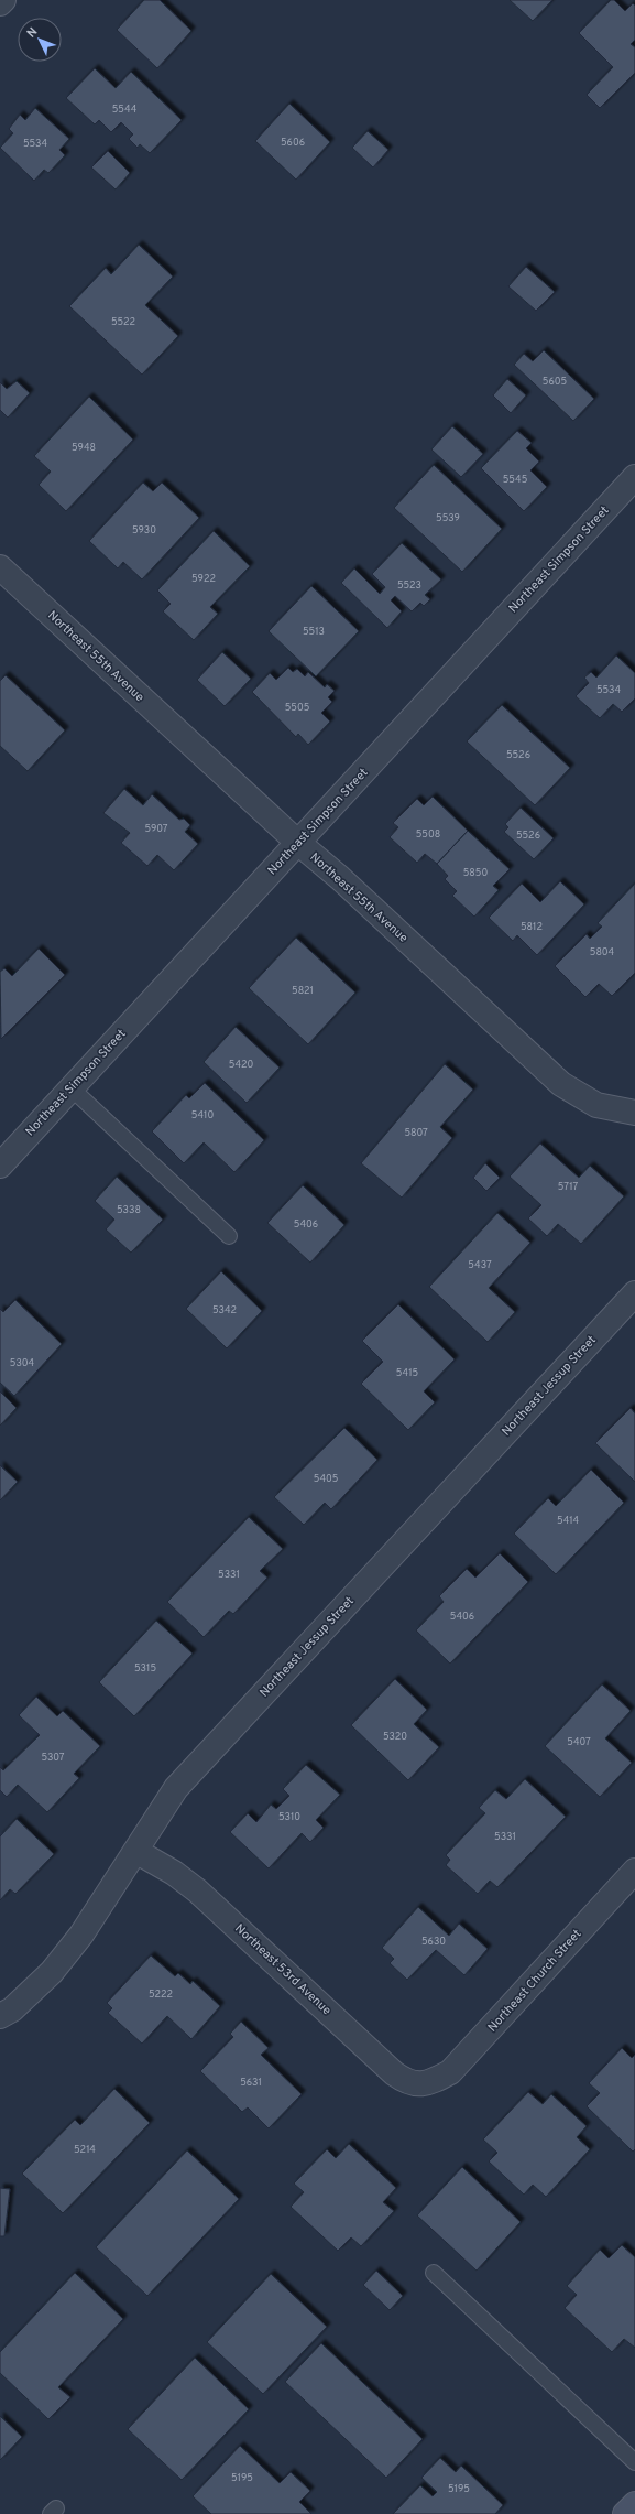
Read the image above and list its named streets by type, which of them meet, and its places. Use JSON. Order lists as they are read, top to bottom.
{
  "streets": {
    "street": [
      "Northeast Simpson Street",
      "Northeast 55th Avenue",
      "Northeast Jessup Street",
      "Northeast 53rd Avenue",
      "Northeast Church Street"
    ]
  },
  "crossings": [
    ["Northeast Simpson Street", "Northeast 55th Avenue"],
    ["Northeast Jessup Street", "Northeast 53rd Avenue"],
    ["Northeast 53rd Avenue", "Northeast Church Street"]
  ],
  "house_numbers": [
    "5544",
    "5606",
    "5534",
    "5522",
    "5605",
    "5948",
    "5545",
    "5539",
    "5930",
    "5922",
    "5523",
    "5513",
    "5534",
    "5505",
    "5526",
    "5907",
    "5508",
    "5526",
    "5850",
    "5812",
    "5804",
    "5821",
    "5420",
    "5410",
    "5807",
    "5717",
    "5338",
    "5406",
    "5437",
    "5342",
    "5304",
    "5415",
    "5405",
    "5414",
    "5331",
    "5406",
    "5315",
    "5320",
    "5407",
    "5307",
    "5310",
    "5331",
    "5630",
    "5222",
    "5631",
    "5214",
    "5195",
    "5195"
  ],
  "north": "top left"
}
